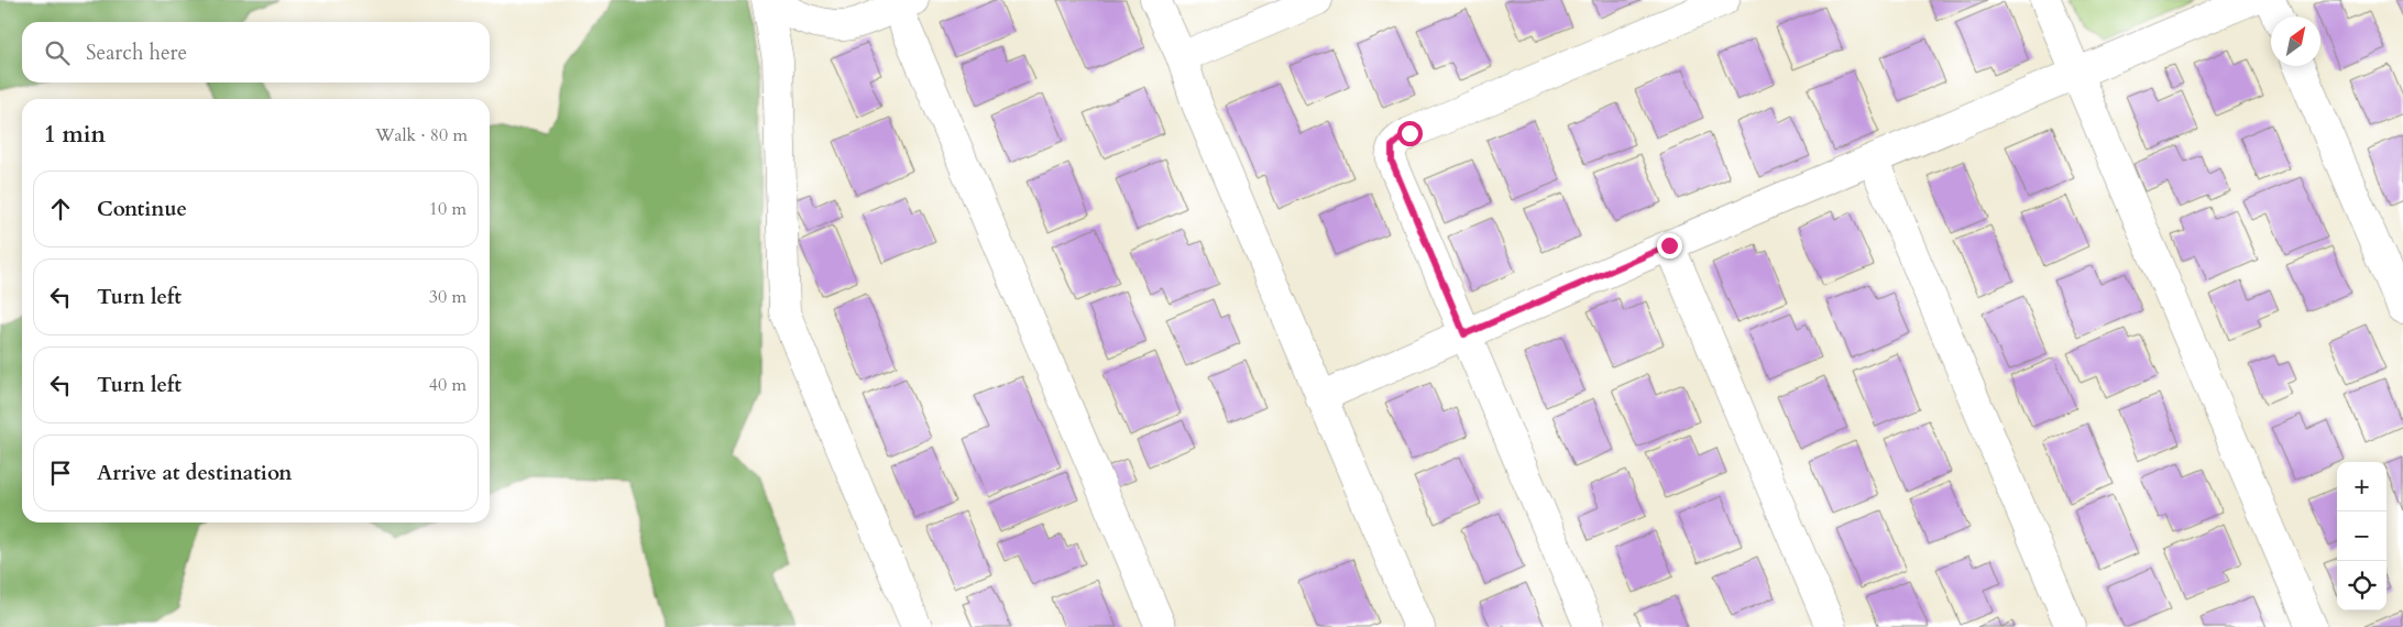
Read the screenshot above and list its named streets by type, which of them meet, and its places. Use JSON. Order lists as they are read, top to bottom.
{
  "north": "top right",
  "page": {
    "search": "Search here",
    "heading": ["1 min", "Walk · 80 m"],
    "list": [
      ["Continue", "10 m"],
      ["Turn left", "30 m"],
      ["Turn left", "40 m"],
      "Arrive at destination"
    ],
    "map_buttons": ["+", "−"]
  }
}
